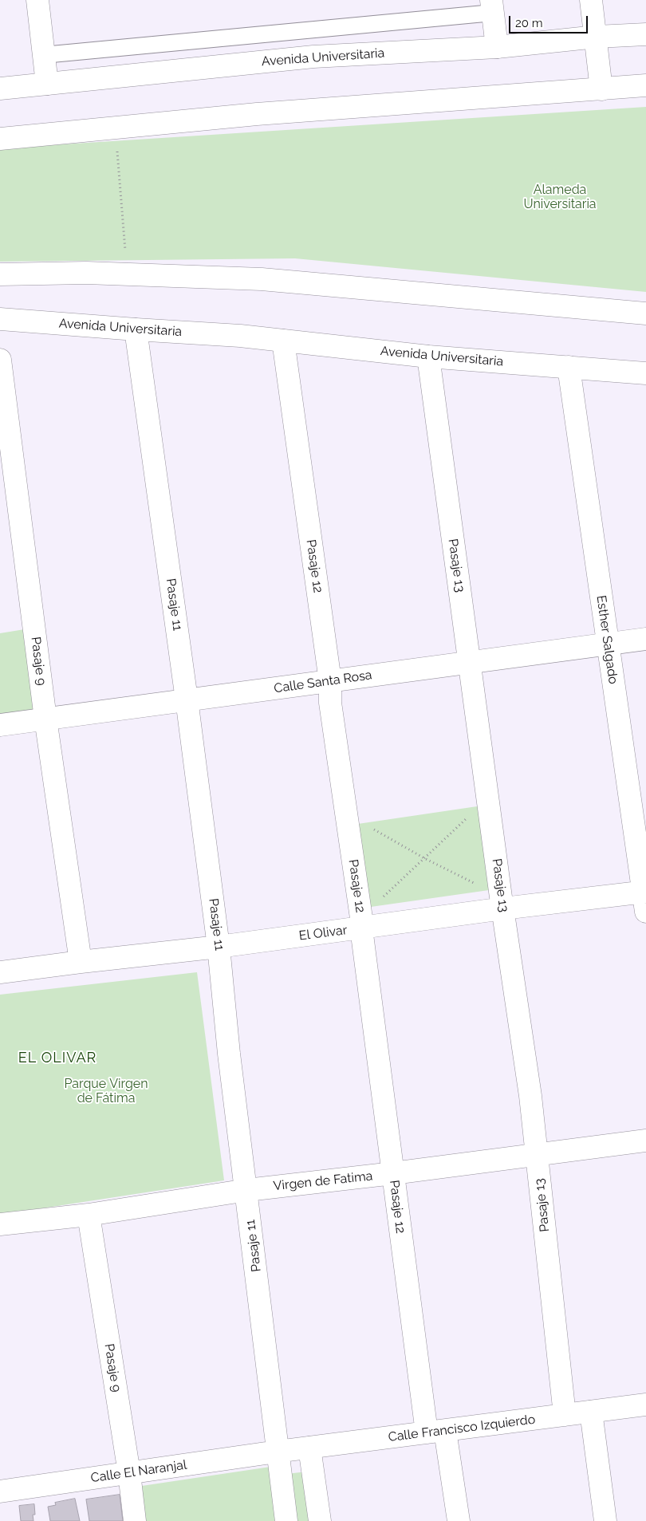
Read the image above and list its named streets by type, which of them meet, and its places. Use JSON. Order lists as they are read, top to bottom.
{
  "streets": {
    "street": [
      "Avenida Universitaria",
      "Pasaje 13",
      "Pasaje 12",
      "Pasaje 11",
      "Esther Salgado",
      "Pasaje 9",
      "Calle Santa Rosa",
      "El Olivar",
      "Virgen de Fatima",
      "Calle Francisco Izquierdo",
      "Calle El Naranjal"
    ]
  },
  "crossings": [
    ["Avenida Universitaria", "Pasaje 13"],
    ["Avenida Universitaria", "Pasaje 12"],
    ["Avenida Universitaria", "Pasaje 11"],
    ["Avenida Universitaria", "Esther Salgado"],
    ["Pasaje 13", "Calle Santa Rosa"],
    ["Pasaje 13", "El Olivar"],
    ["Pasaje 13", "Virgen de Fatima"],
    ["Pasaje 13", "Calle Francisco Izquierdo"],
    ["Pasaje 12", "Calle Santa Rosa"],
    ["Pasaje 12", "El Olivar"],
    ["Pasaje 12", "Virgen de Fatima"],
    ["Pasaje 12", "Calle Francisco Izquierdo"],
    ["Pasaje 11", "Calle Santa Rosa"],
    ["Pasaje 11", "El Olivar"],
    ["Pasaje 11", "Virgen de Fatima"],
    ["Pasaje 11", "Calle Francisco Izquierdo"],
    ["Pasaje 11", "Calle El Naranjal"],
    ["Esther Salgado", "Calle Santa Rosa"],
    ["Esther Salgado", "El Olivar"],
    ["Pasaje 9", "Calle Santa Rosa"],
    ["Pasaje 9", "El Olivar"],
    ["Pasaje 9", "Virgen de Fatima"],
    ["Pasaje 9", "Calle El Naranjal"],
    ["Calle Francisco Izquierdo", "Calle El Naranjal"]
  ],
  "districts": ["EL OLIVAR"],
  "parks": ["Alameda Universitaria", "Parque Virgen de Fátima"],
  "scale_bar": "20 m"
}
